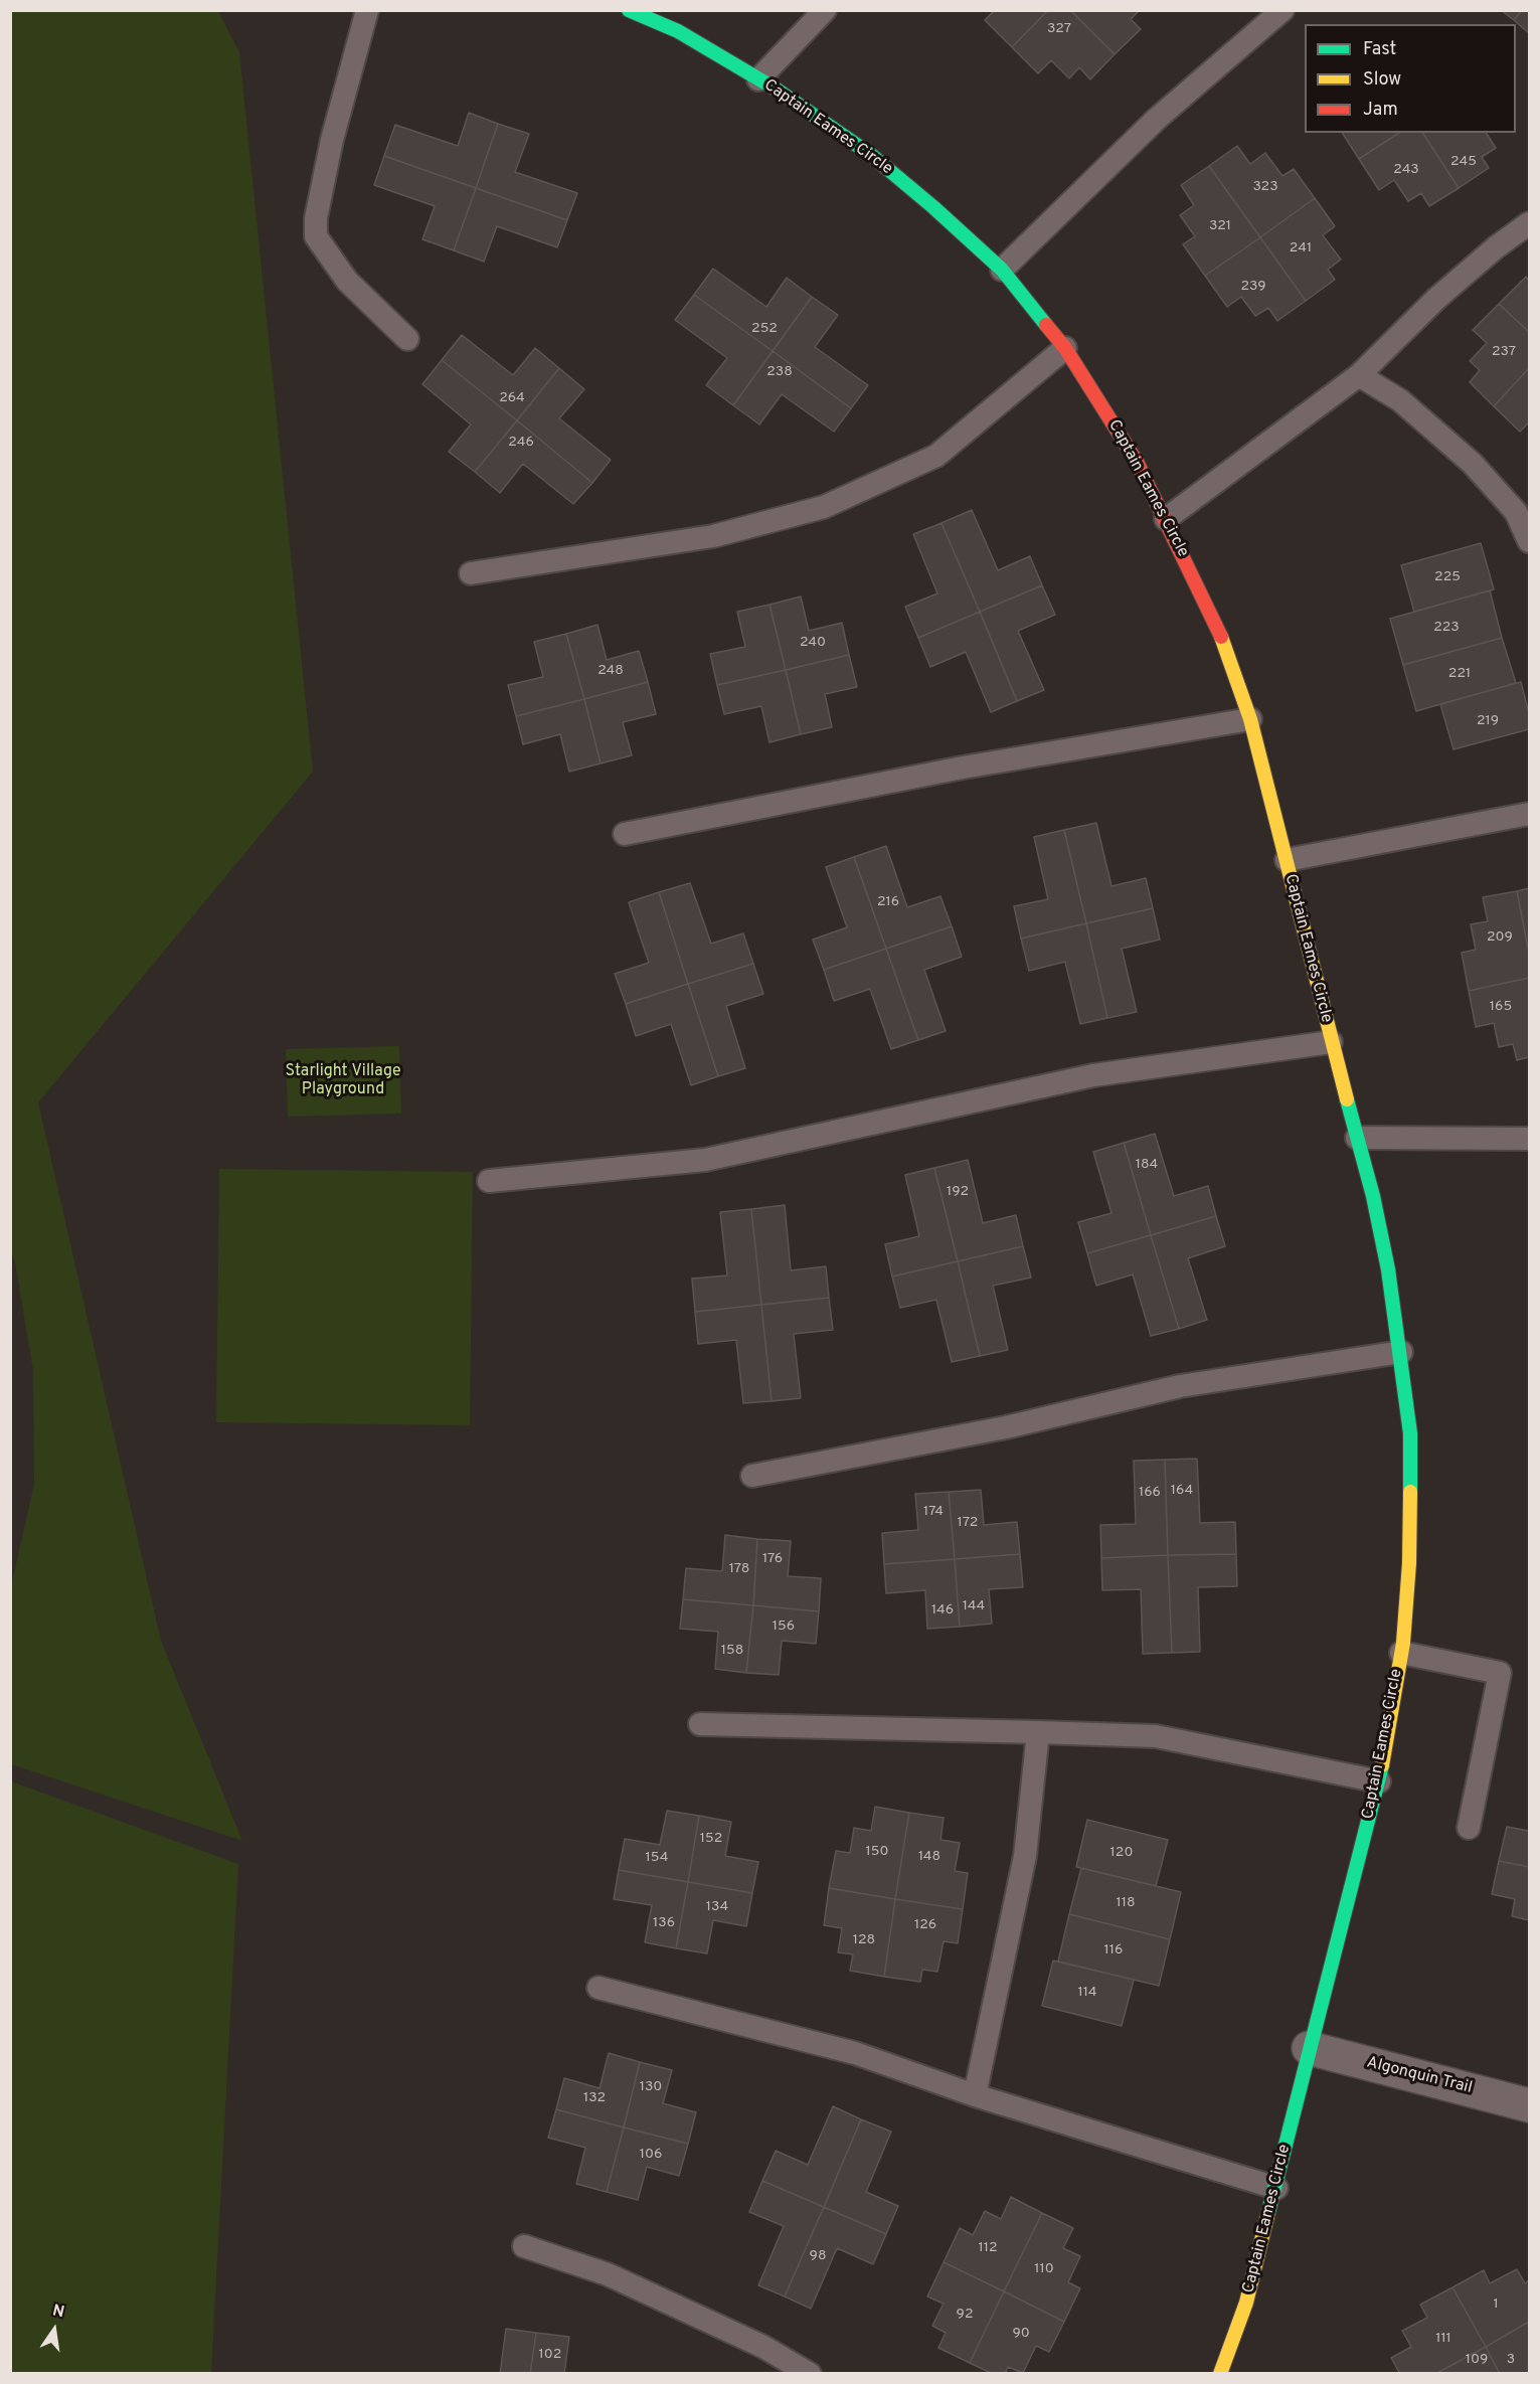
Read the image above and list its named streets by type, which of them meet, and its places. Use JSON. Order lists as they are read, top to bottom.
{
  "streets": {
    "street": ["Captain Eames Circle", "Algonquin Trail"]
  },
  "crossings": [
    ["Captain Eames Circle", "Algonquin Trail"]
  ],
  "parks": ["Starlight Village Playground"],
  "house_numbers": [
    "327",
    "245",
    "243",
    "323",
    "321",
    "241",
    "239",
    "252",
    "237",
    "238",
    "264",
    "246",
    "225",
    "223",
    "240",
    "248",
    "221",
    "219",
    "216",
    "209",
    "165",
    "184",
    "192",
    "164",
    "166",
    "174",
    "172",
    "176",
    "178",
    "144",
    "146",
    "156",
    "158",
    "152",
    "150",
    "120",
    "148",
    "154",
    "118",
    "134",
    "136",
    "126",
    "128",
    "116",
    "114",
    "130",
    "132",
    "106",
    "112",
    "98",
    "110",
    "1",
    "92",
    "90",
    "111",
    "102",
    "109",
    "3"
  ],
  "legend": ["Fast", "Slow", "Jam"],
  "north": "top"
}
